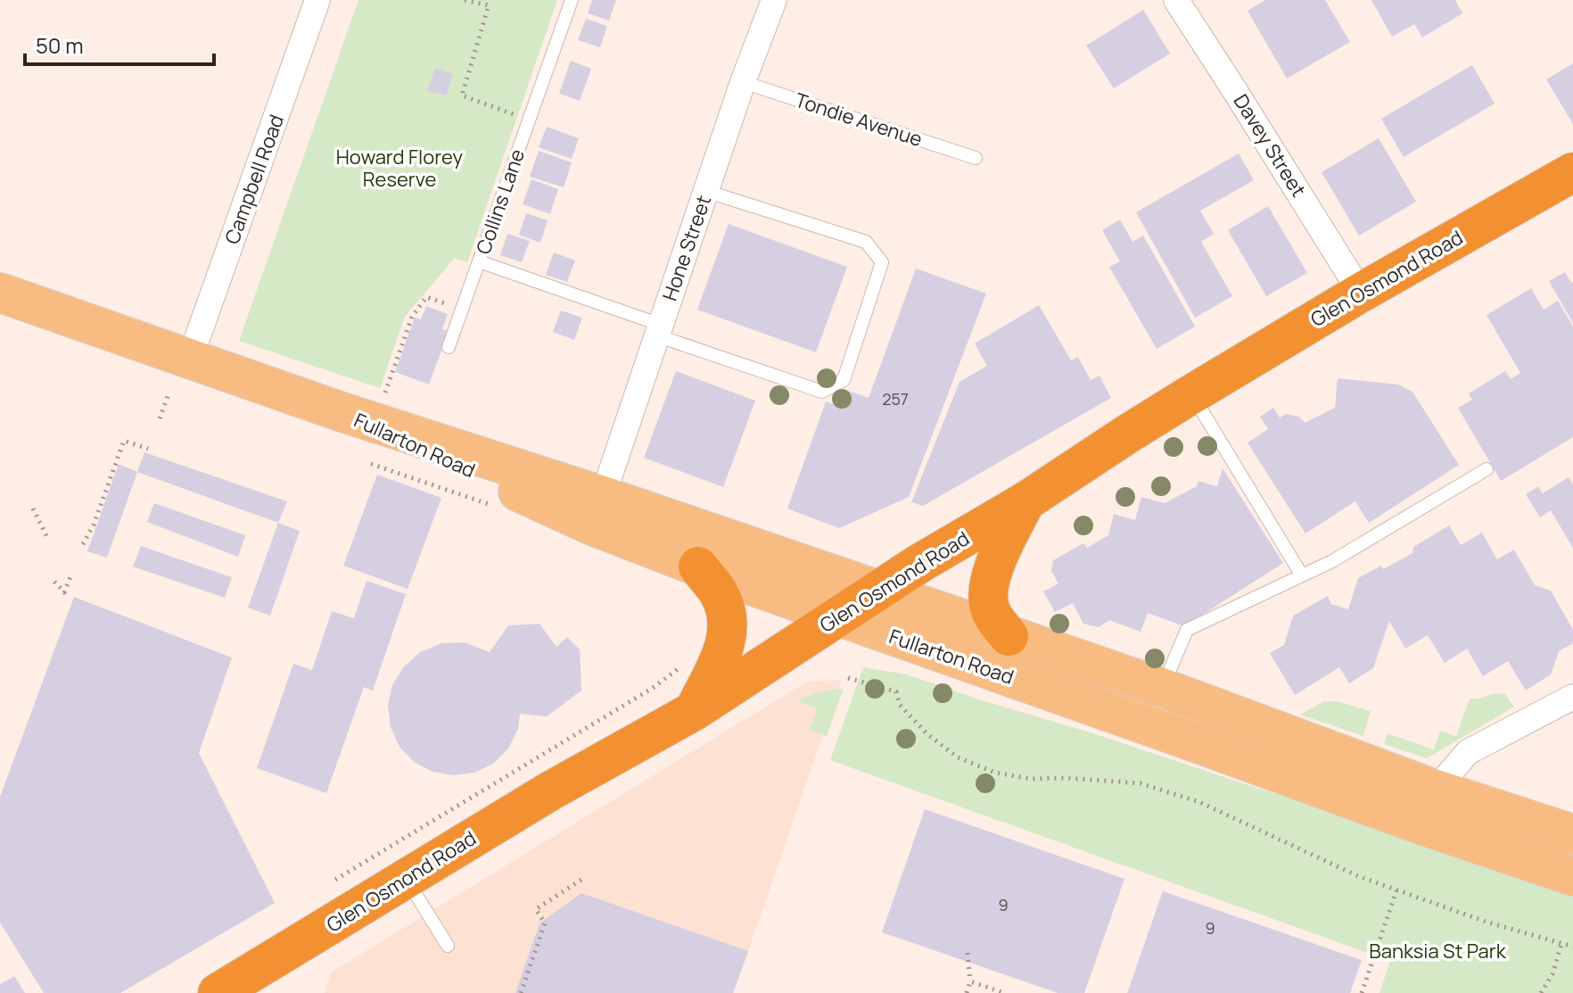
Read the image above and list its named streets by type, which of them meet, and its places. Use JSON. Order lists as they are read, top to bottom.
{
  "streets": {
    "highway": ["Glen Osmond Road"],
    "main road": ["Fullarton Road"],
    "street": ["Davey Street", "Campbell Road", "Hone Street"],
    "lane": ["Tondie Avenue", "Collins Lane"]
  },
  "crossings": [
    ["Tondie Avenue", "Hone Street"],
    ["Davey Street", "Glen Osmond Road"],
    ["Campbell Road", "Fullarton Road"],
    ["Collins Lane", "Hone Street"],
    ["Hone Street", "Fullarton Road"],
    ["Glen Osmond Road", "Fullarton Road"]
  ],
  "parks": ["Howard Florey Reserve", "Banksia St Park"],
  "house_numbers": ["257", "9", "9"],
  "scale_bar": "50 m"
}
